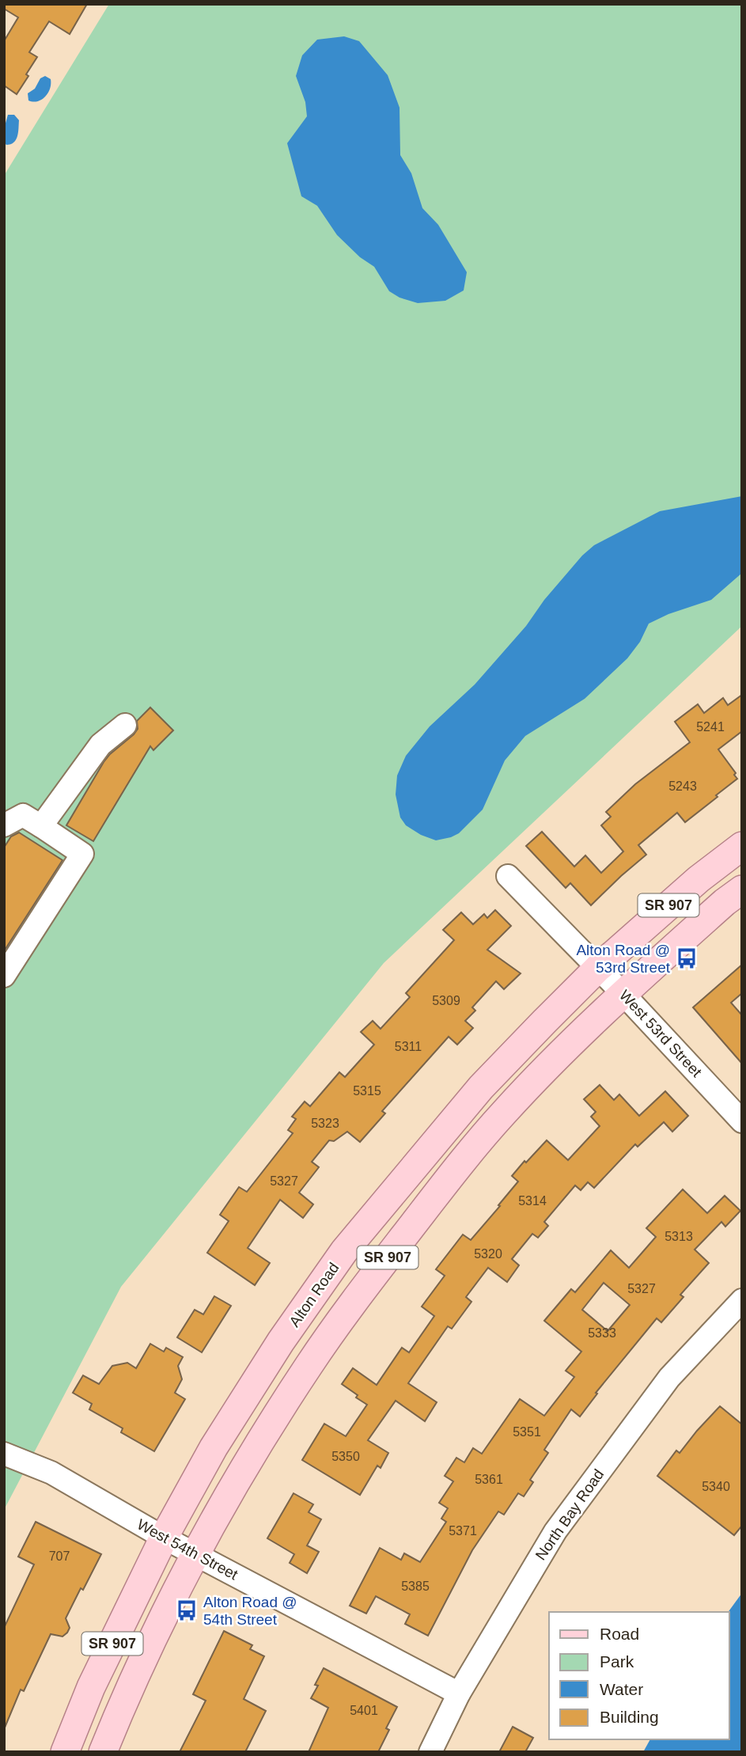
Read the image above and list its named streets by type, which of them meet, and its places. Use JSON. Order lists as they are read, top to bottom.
{
  "streets": {
    "main road": ["SR 907", "Alton Road"],
    "street": ["West 53rd Street", "North Bay Road", "West 54th Street"]
  },
  "crossings": [
    ["SR 907", "West 53rd Street"],
    ["SR 907", "West 54th Street"],
    ["West 53rd Street", "Alton Road"],
    ["Alton Road", "West 54th Street"],
    ["North Bay Road", "West 54th Street"]
  ],
  "places": {
    "bus stop": ["Alton Road @ 53rd Street", "Alton Road @ 54th Street"]
  },
  "house_numbers": [
    "5241",
    "5243",
    "5309",
    "5311",
    "5315",
    "5323",
    "5327",
    "5314",
    "5313",
    "5320",
    "5327",
    "5333",
    "5351",
    "5350",
    "5361",
    "5340",
    "5371",
    "707",
    "5385",
    "5401"
  ],
  "legend": [
    "Road",
    "Park",
    "Water",
    "Building"
  ]
}
